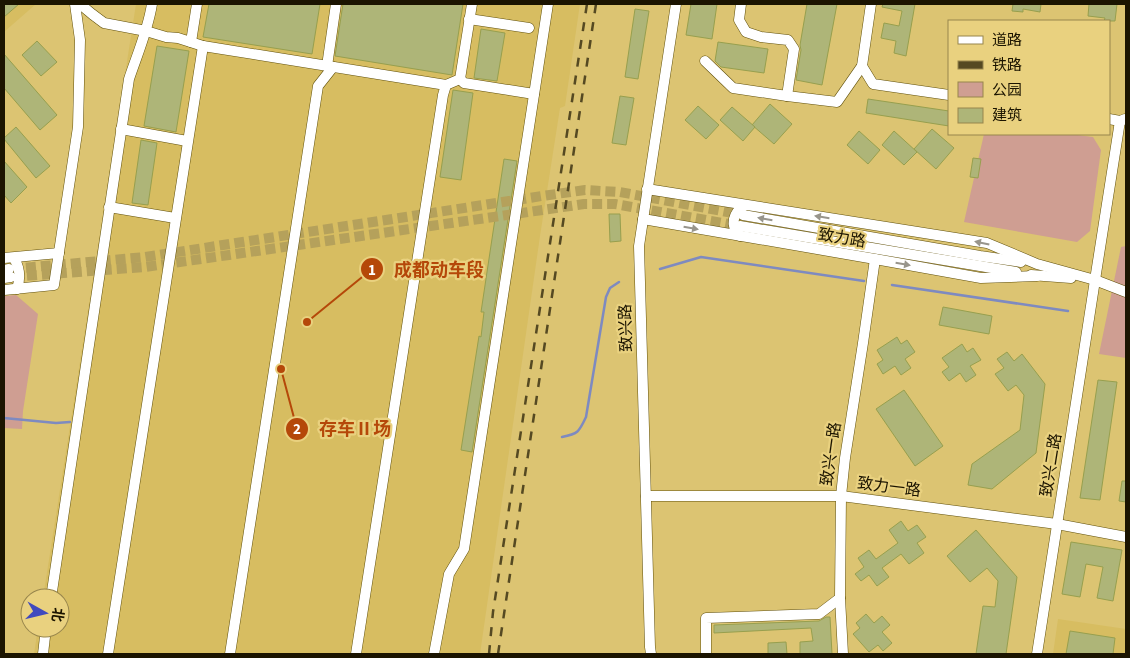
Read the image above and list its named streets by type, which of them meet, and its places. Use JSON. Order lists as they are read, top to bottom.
{
  "streets": {
    "street": [
      "致力路",
      "致兴路",
      "致兴一路",
      "致兴二路",
      "致力一路"
    ]
  },
  "crossings": [
    ["致力路", "致兴路"],
    ["致力路", "致兴一路"],
    ["致力路", "致兴二路"],
    ["致兴路", "致力一路"],
    ["致兴一路", "致力一路"],
    ["致兴二路", "致力一路"]
  ],
  "places": ["成都动车段", "存车Ⅱ场"],
  "legend": [
    "道路",
    "铁路",
    "公园",
    "建筑"
  ],
  "north": "right"
}
